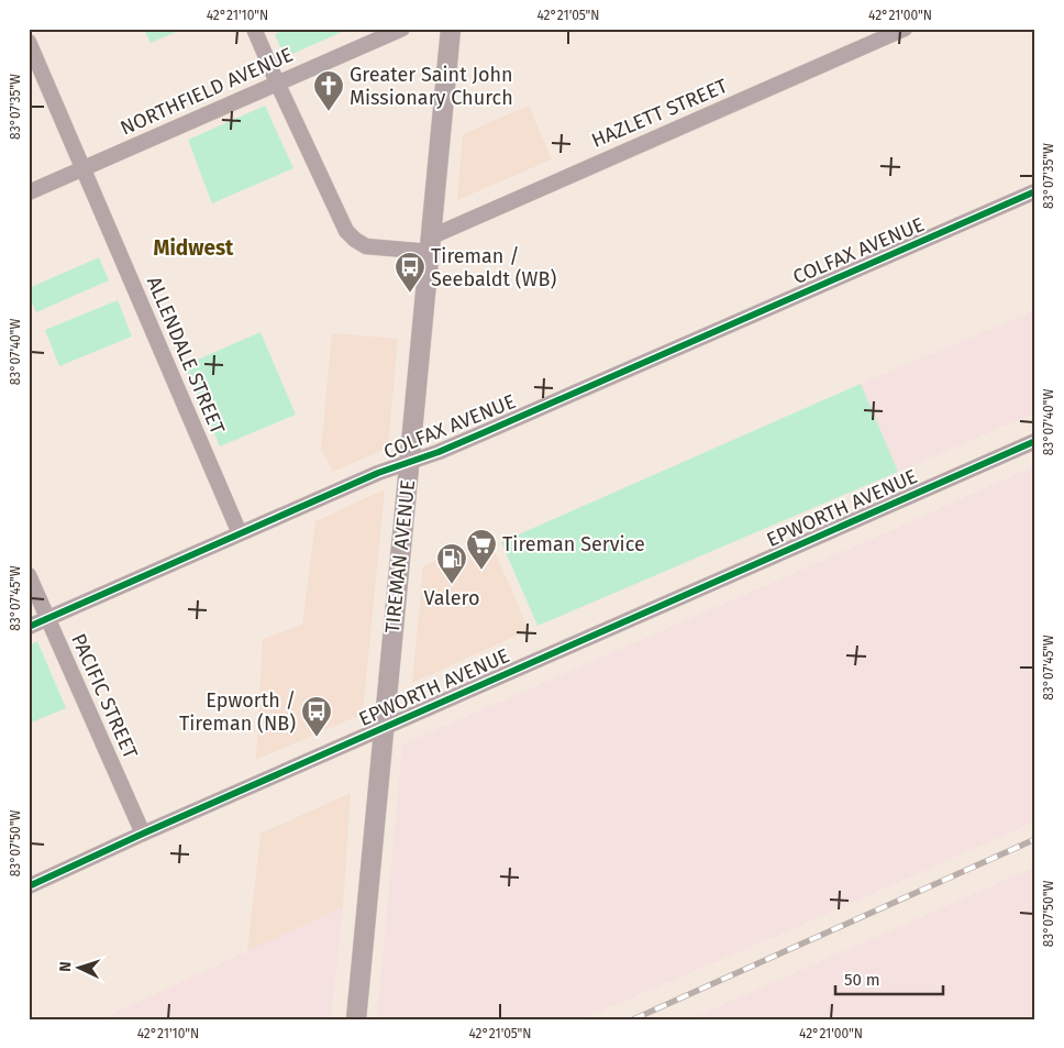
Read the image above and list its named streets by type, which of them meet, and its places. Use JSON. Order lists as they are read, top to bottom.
{
  "streets": {
    "street": [
      "NORTHFIELD AVENUE",
      "HAZLETT STREET",
      "COLFAX AVENUE",
      "ALLENDALE STREET",
      "EPWORTH AVENUE",
      "TIREMAN AVENUE",
      "PACIFIC STREET"
    ]
  },
  "crossings": [
    ["NORTHFIELD AVENUE", "ALLENDALE STREET"],
    ["HAZLETT STREET", "TIREMAN AVENUE"],
    ["COLFAX AVENUE", "ALLENDALE STREET"],
    ["COLFAX AVENUE", "TIREMAN AVENUE"],
    ["COLFAX AVENUE", "PACIFIC STREET"],
    ["EPWORTH AVENUE", "TIREMAN AVENUE"],
    ["EPWORTH AVENUE", "PACIFIC STREET"]
  ],
  "districts": ["Midwest"],
  "places": {
    "church": ["Greater Saint John Missionary Church"],
    "bus stop": ["Tireman / Seebaldt (WB)", "Epworth / Tireman (NB)"],
    "supermarket": ["Tireman Service"],
    "fuel station": ["Valero"]
  },
  "scale_bar": "50 m",
  "north": "left",
  "coordinates": [
    "42°21'10\"N",
    "42°21'05\"N",
    "42°21'00\"N",
    "83°07'35\"W",
    "83°07'40\"W",
    "83°07'45\"W",
    "83°07'50\"W"
  ]
}
